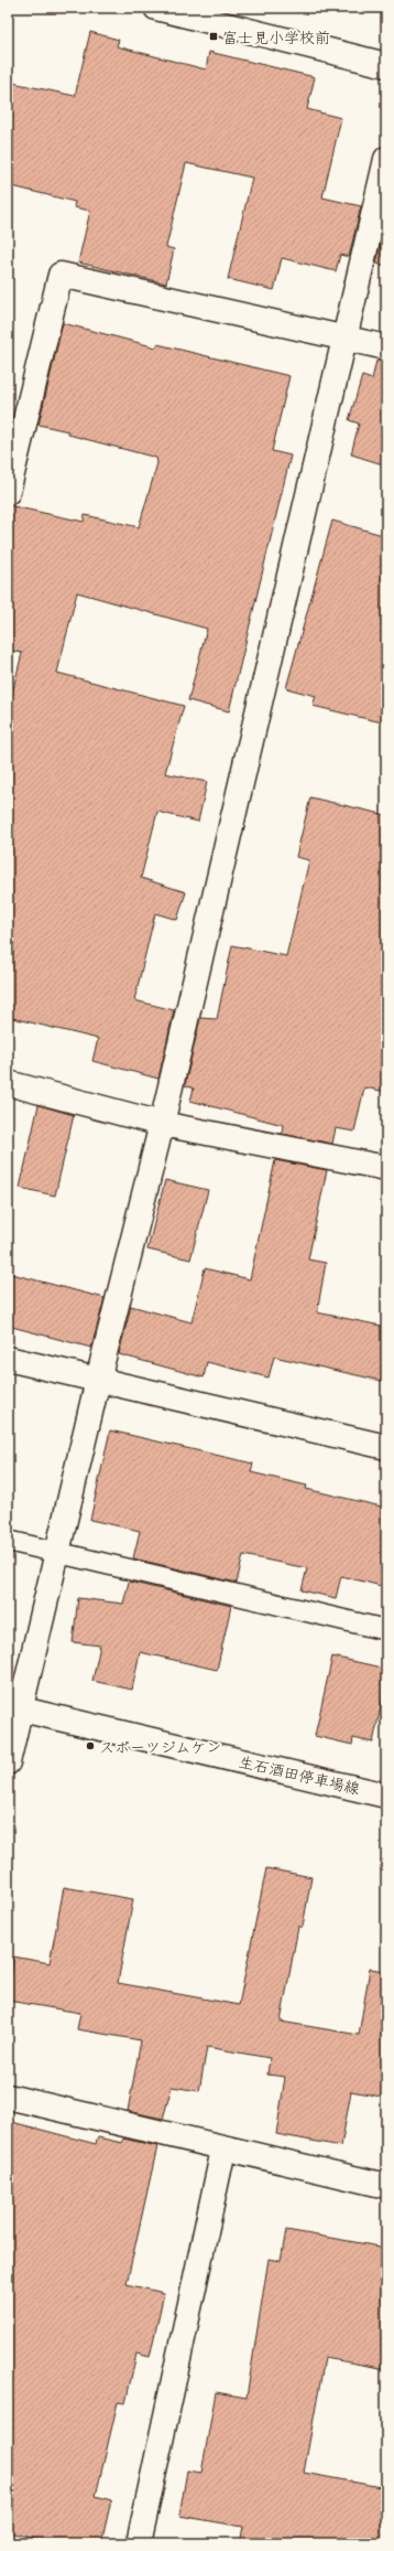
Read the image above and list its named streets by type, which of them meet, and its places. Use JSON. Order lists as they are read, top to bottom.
{
  "streets": {
    "street": ["生石酒田停車場線"]
  },
  "places": {
    "transit": ["富士見小学校前"],
    "other": ["スポーツジムケン"]
  }
}
